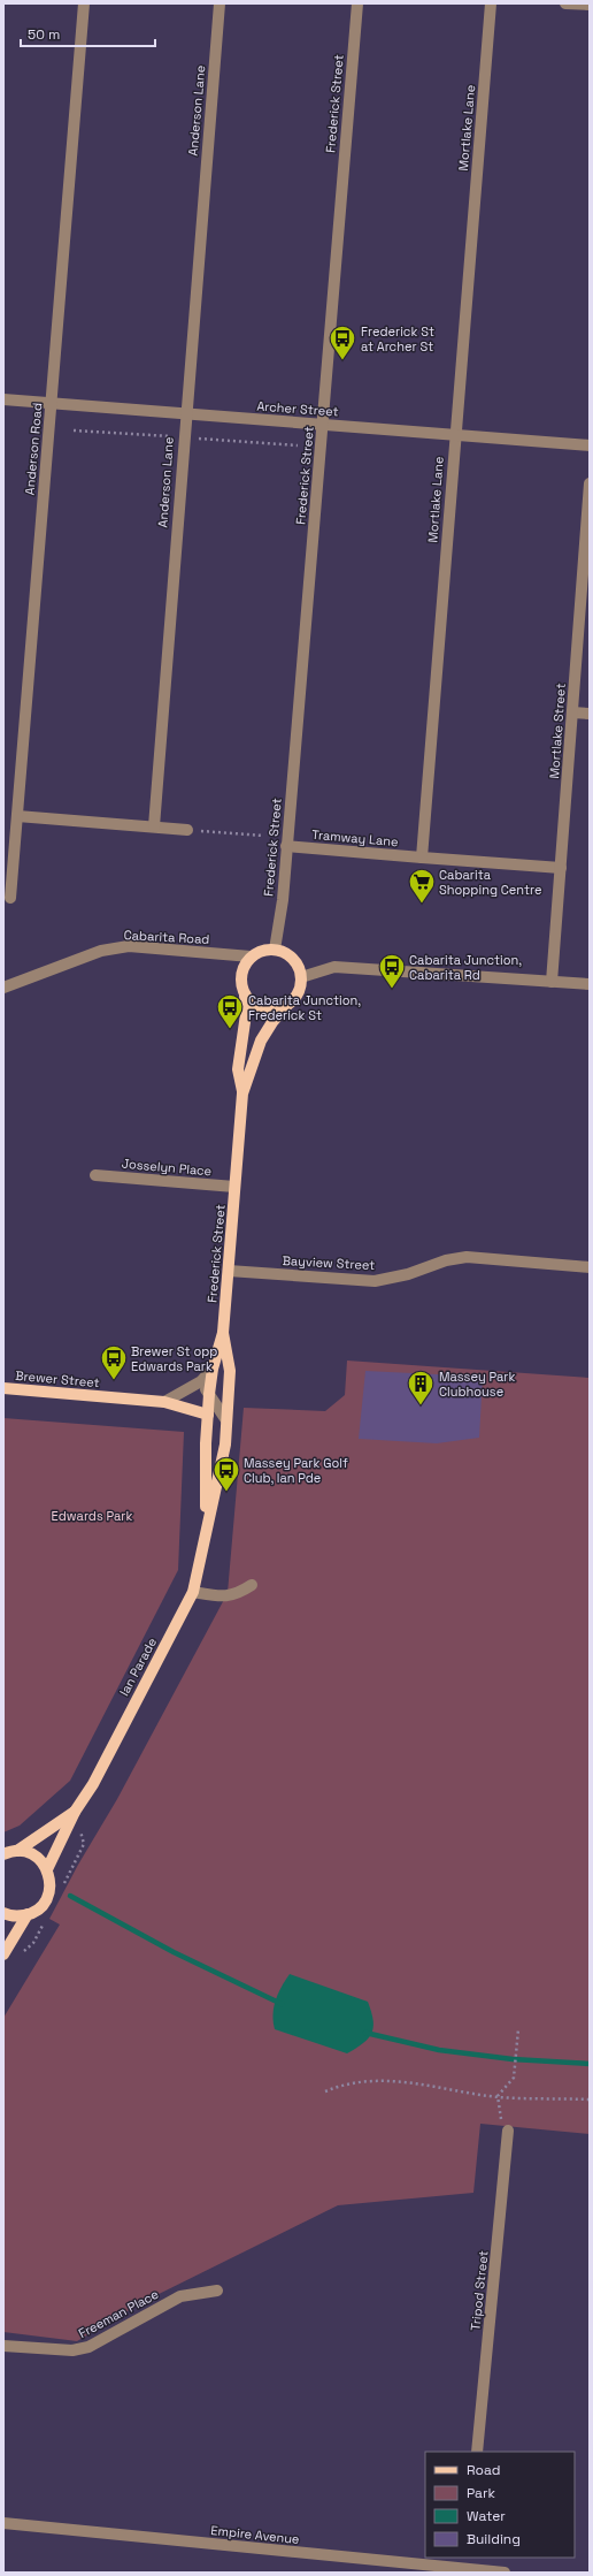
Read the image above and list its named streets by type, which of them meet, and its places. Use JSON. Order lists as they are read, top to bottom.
{
  "streets": {
    "main road": ["Frederick Street", "Brewer Street", "Ian Parade"],
    "street": [
      "Anderson Lane",
      "Mortlake Lane",
      "Archer Street",
      "Anderson Road",
      "Mortlake Street",
      "Tramway Lane",
      "Cabarita Road",
      "Josselyn Place",
      "Bayview Street",
      "Tripod Street",
      "Freeman Place",
      "Empire Avenue"
    ]
  },
  "crossings": [
    ["Frederick Street", "Archer Street"],
    ["Frederick Street", "Tramway Lane"],
    ["Frederick Street", "Cabarita Road"],
    ["Frederick Street", "Josselyn Place"],
    ["Frederick Street", "Bayview Street"],
    ["Frederick Street", "Ian Parade"],
    ["Anderson Lane", "Archer Street"],
    ["Mortlake Lane", "Archer Street"],
    ["Mortlake Lane", "Tramway Lane"],
    ["Archer Street", "Anderson Road"],
    ["Brewer Street", "Ian Parade"]
  ],
  "parks": ["Edwards Park"],
  "places": {
    "bus stop": [
      "Frederick St at Archer St",
      "Cabarita Junction, Cabarita Rd",
      "Cabarita Junction, Frederick St",
      "Brewer St opp Edwards Park",
      "Massey Park Golf Club, Ian Pde"
    ],
    "supermarket": ["Cabarita Shopping Centre"],
    "building": ["Massey Park Clubhouse"]
  },
  "legend": [
    "Road",
    "Park",
    "Water",
    "Building"
  ],
  "scale_bar": "50 m"
}
